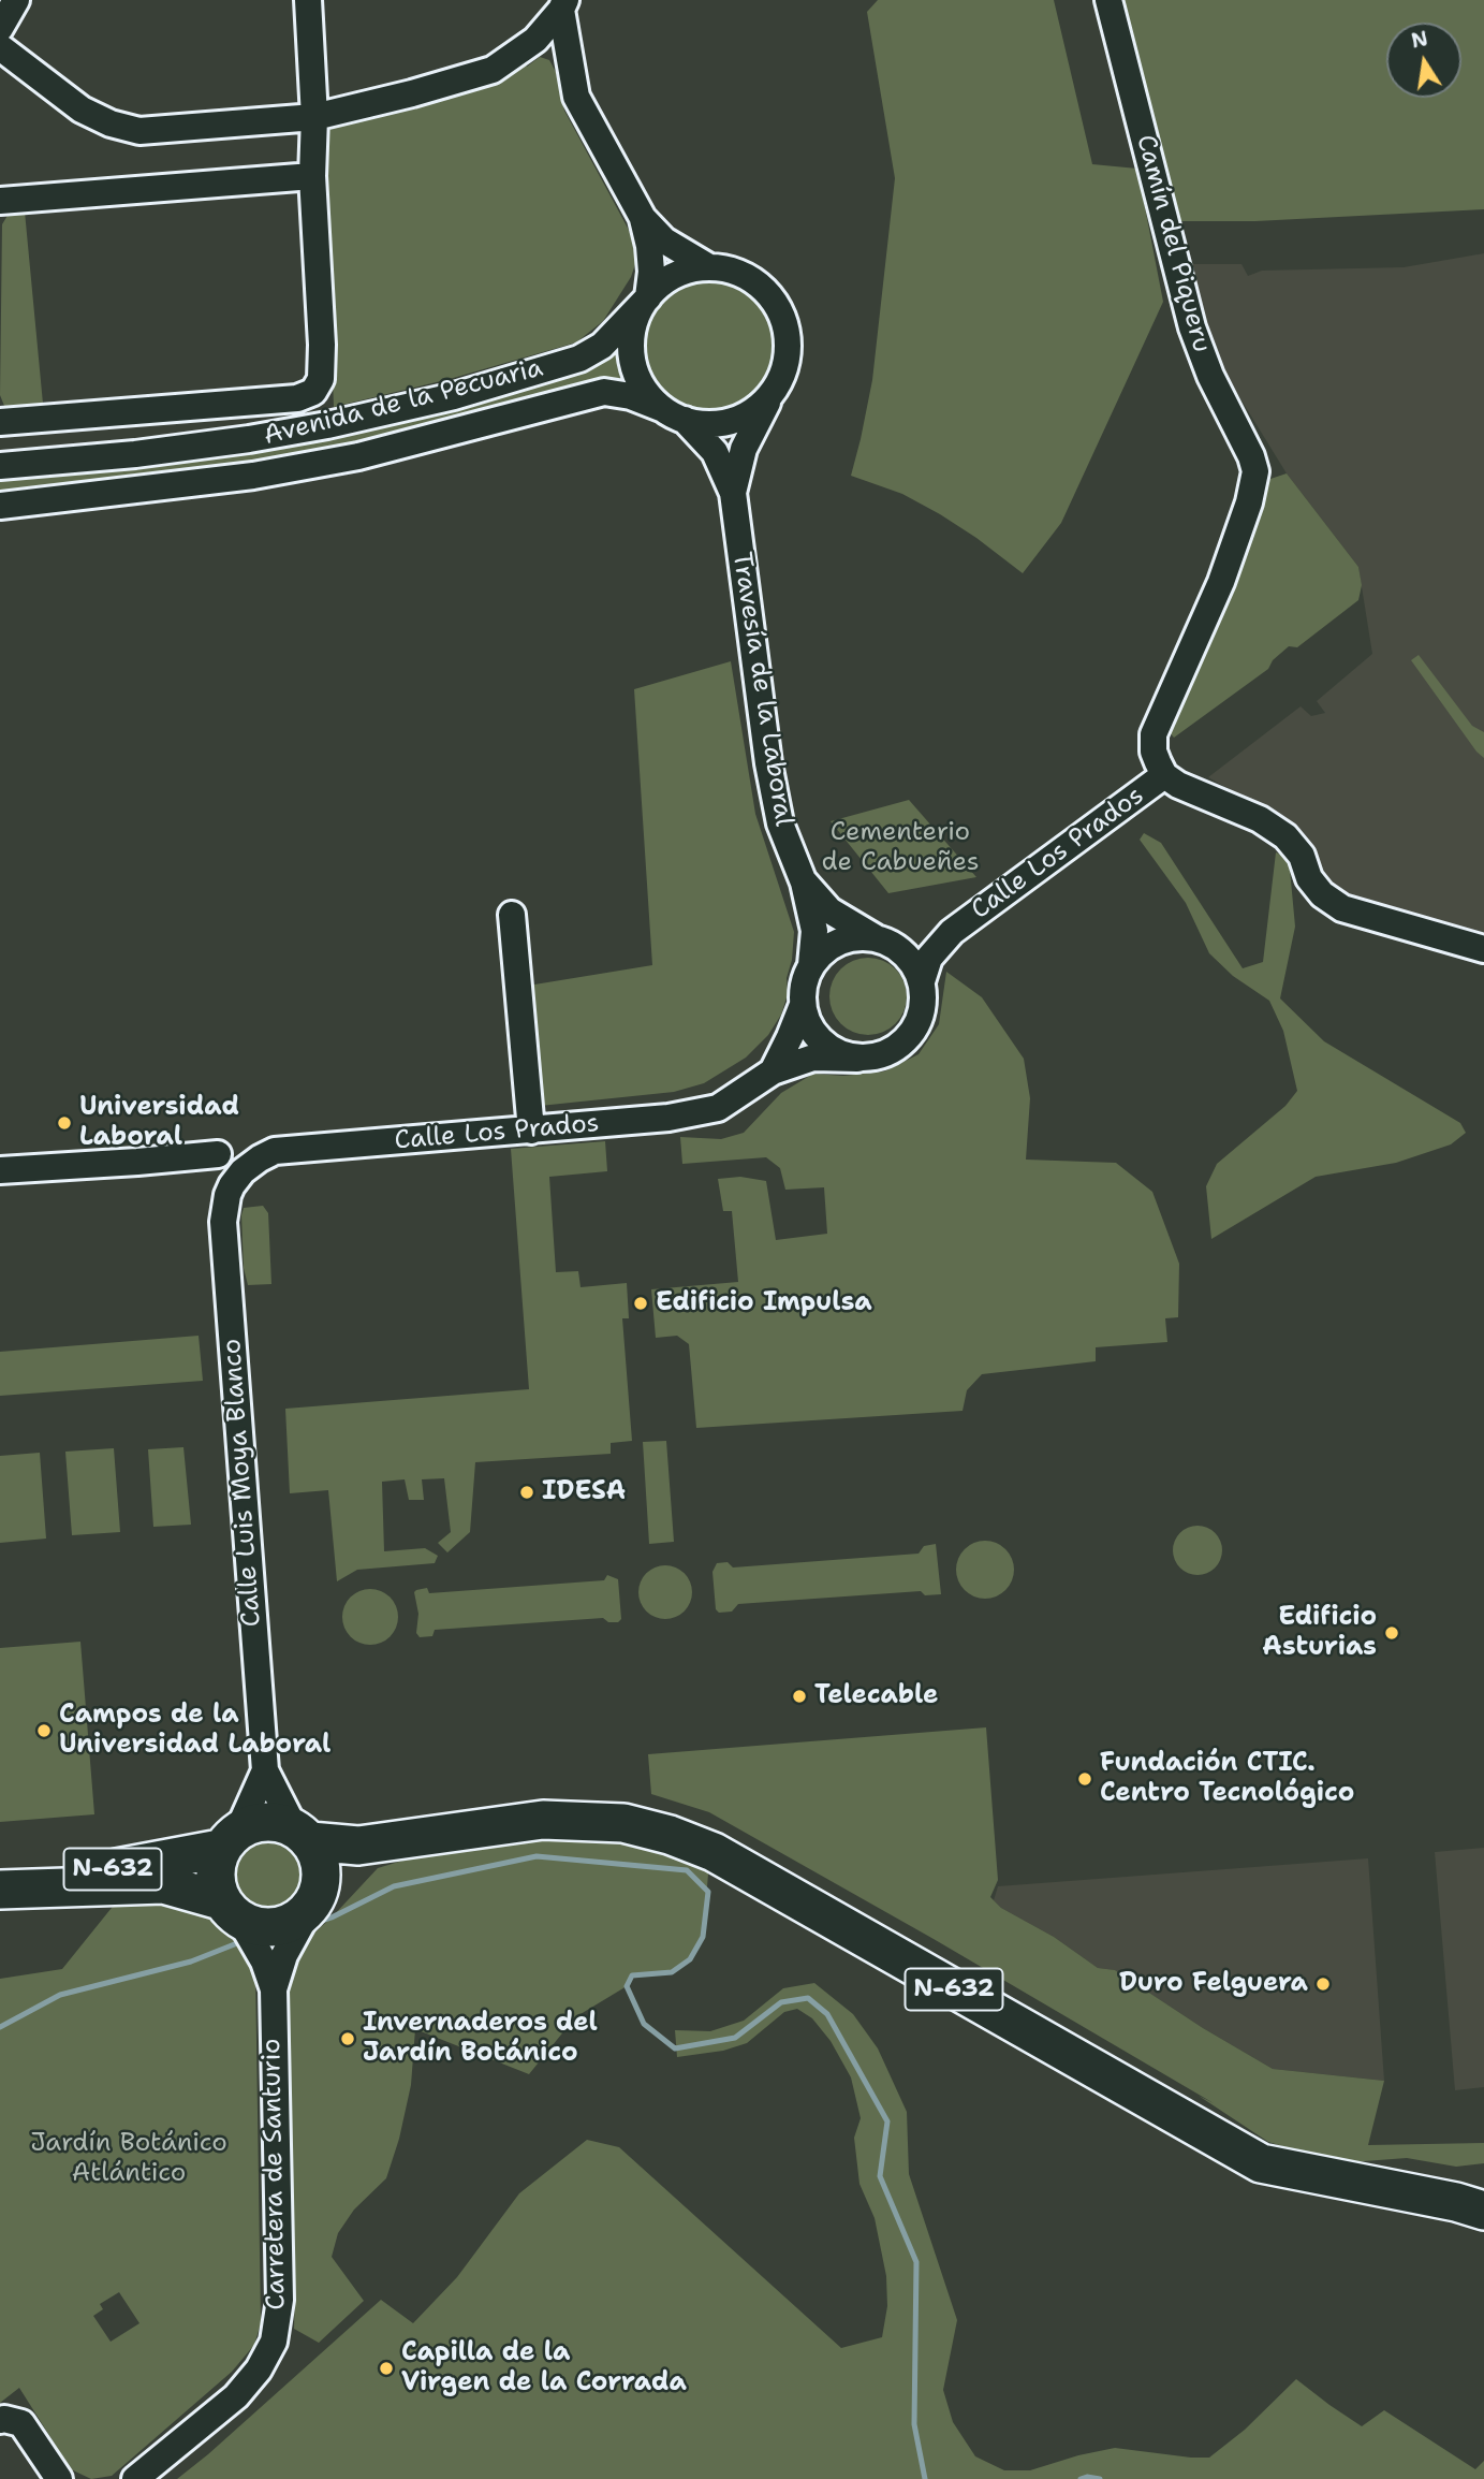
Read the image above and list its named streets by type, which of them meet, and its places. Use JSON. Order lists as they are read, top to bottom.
{
  "streets": {
    "highway": ["N-632"],
    "street": [
      "Camín del Piqueru",
      "Avenida de la Pecuaria",
      "Travesía de la Laboral",
      "Calle Los Prados",
      "Calle Luis Moya Blanco",
      "Carretera de Santurio"
    ]
  },
  "crossings": [
    ["Camín del Piqueru", "Calle Los Prados"],
    ["Avenida de la Pecuaria", "Travesía de la Laboral"],
    ["Travesía de la Laboral", "Calle Los Prados"],
    ["Calle Los Prados", "Calle Luis Moya Blanco"],
    ["Calle Luis Moya Blanco", "N-632"],
    ["Calle Luis Moya Blanco", "Carretera de Santurio"],
    ["N-632", "Carretera de Santurio"]
  ],
  "parks": ["Cementerio de Cabueñes", "Jardín Botánico Atlántico"],
  "places": [
    "Universidad Laboral",
    "Edificio Impulsa",
    "IDESA",
    "Edificio Asturias",
    "Telecable",
    "Campos de la Universidad Laboral",
    "Fundación CTIC. Centro Tecnológico",
    "Duro Felguera",
    "Invernaderos del Jardín Botánico",
    "Capilla de la Virgen de la Corrada"
  ],
  "north": "top"
}
